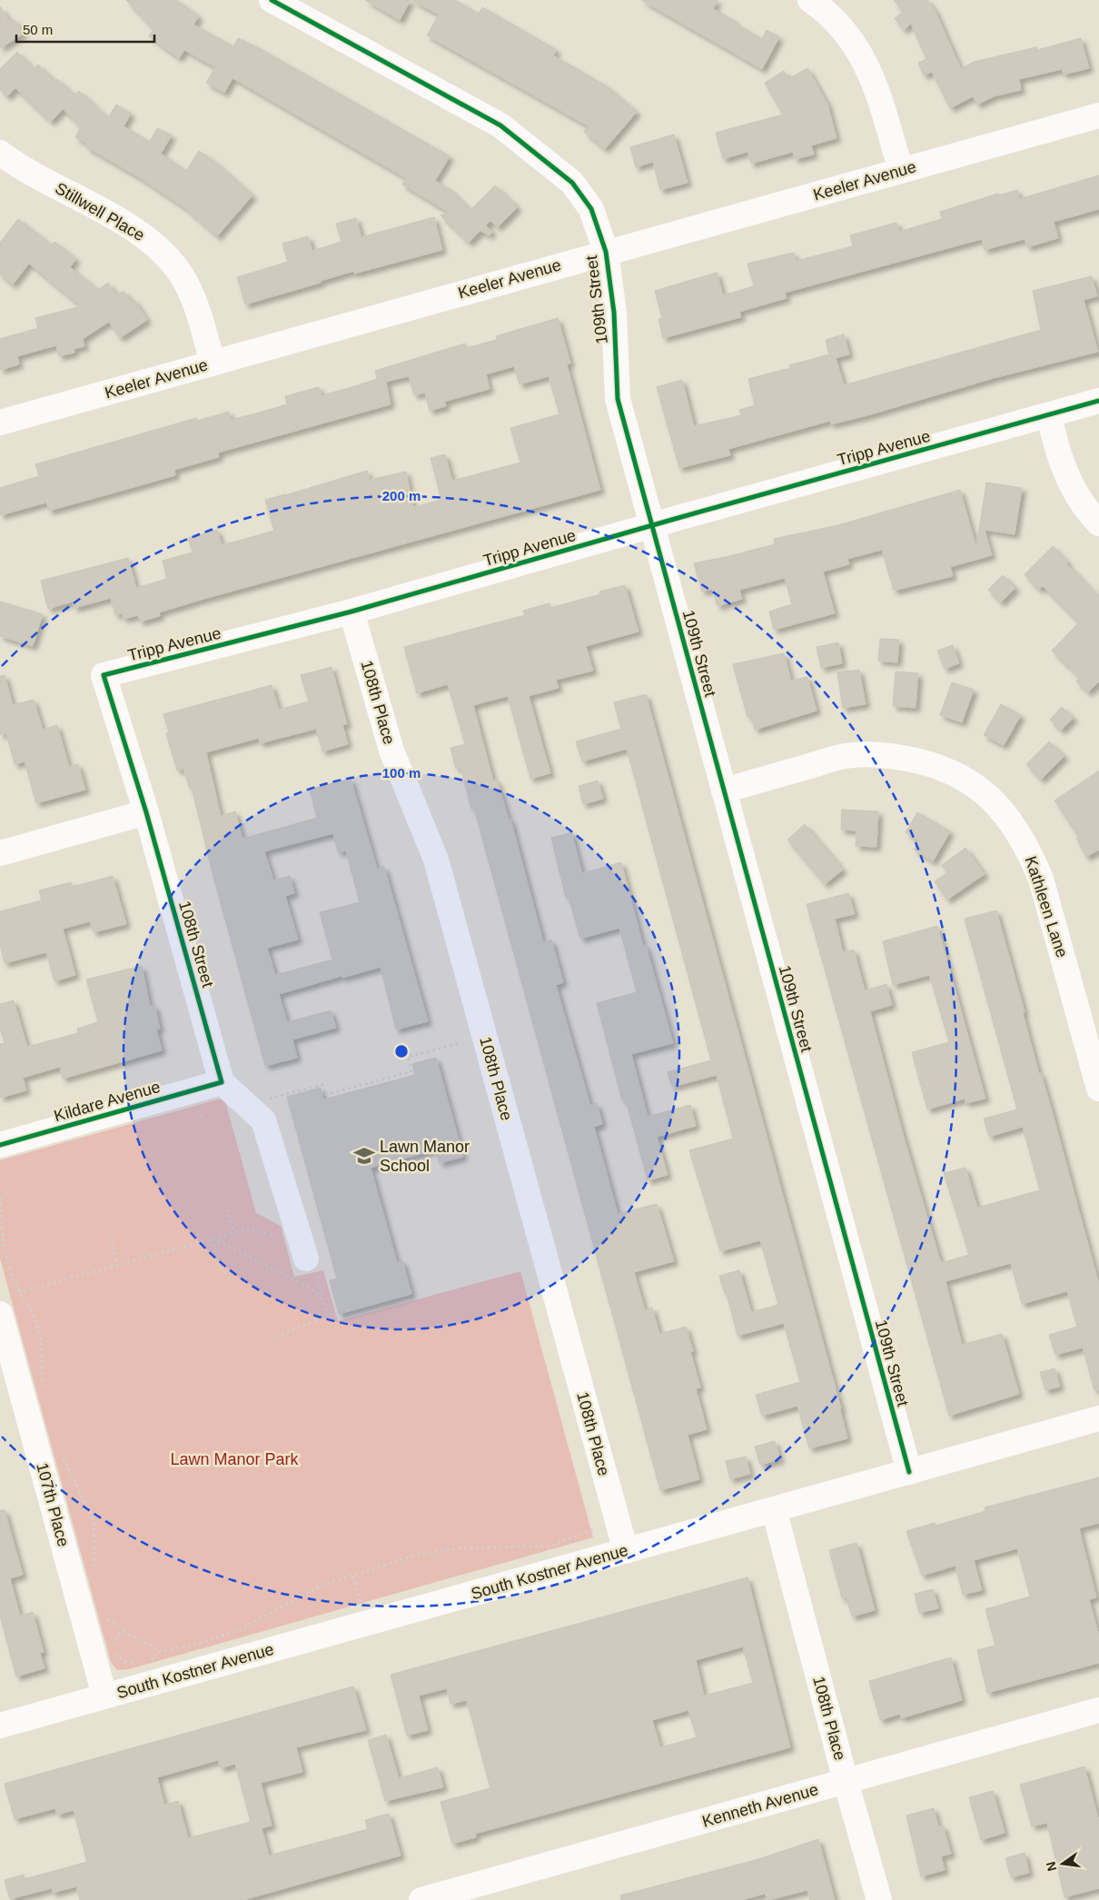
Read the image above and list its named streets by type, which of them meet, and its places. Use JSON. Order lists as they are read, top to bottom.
{
  "streets": {
    "street": [
      "Keeler Avenue",
      "Stillwell Place",
      "109th Street",
      "Tripp Avenue",
      "108th Place",
      "Kathleen Lane",
      "108th Street",
      "Kildare Avenue",
      "107th Place",
      "South Kostner Avenue",
      "Kenneth Avenue"
    ]
  },
  "crossings": [
    ["Keeler Avenue", "Stillwell Place"],
    ["Keeler Avenue", "109th Street"],
    ["109th Street", "Tripp Avenue"],
    ["109th Street", "Kathleen Lane"],
    ["109th Street", "South Kostner Avenue"],
    ["Tripp Avenue", "108th Place"],
    ["Tripp Avenue", "108th Street"],
    ["108th Place", "South Kostner Avenue"],
    ["108th Place", "Kenneth Avenue"],
    ["108th Street", "Kildare Avenue"],
    ["107th Place", "South Kostner Avenue"]
  ],
  "parks": ["Lawn Manor Park"],
  "places": {
    "school or university": ["Lawn Manor School"]
  },
  "scale_bar": "50 m",
  "north": "left",
  "rings": ["200 m", "100 m"]
}
